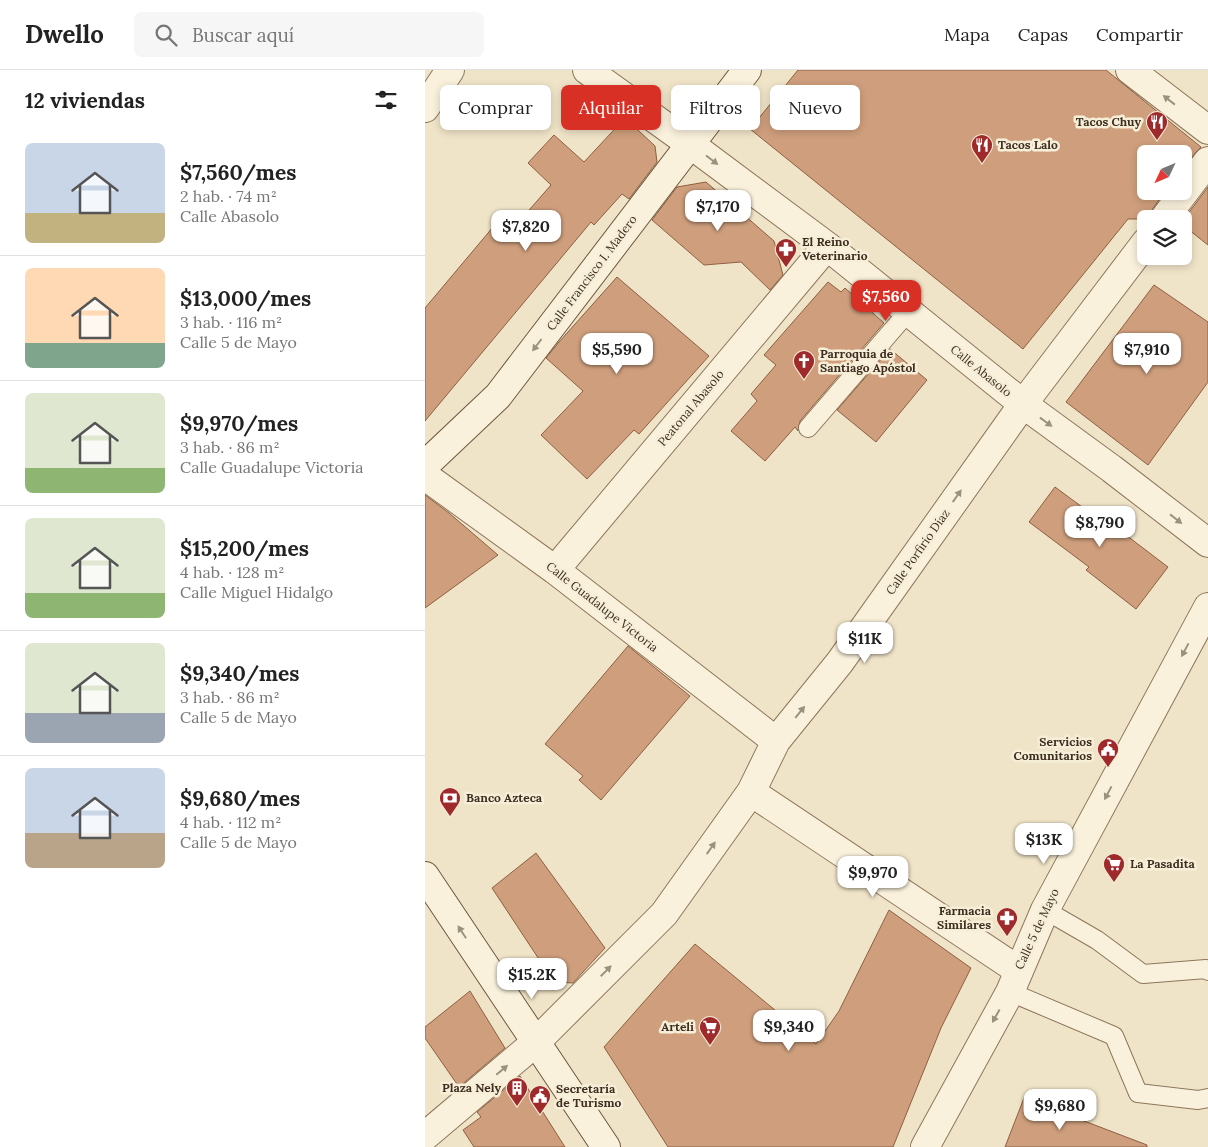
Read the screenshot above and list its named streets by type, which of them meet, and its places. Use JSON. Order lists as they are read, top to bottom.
{
  "streets": {
    "street": [
      "Calle Francisco I. Madero",
      "Calle Abasolo",
      "Peatonal Abasolo",
      "Calle Porfirio Díaz",
      "Calle Guadalupe Victoria",
      "Calle 5 de Mayo"
    ]
  },
  "crossings": [
    ["Calle Francisco I. Madero", "Calle Abasolo"],
    ["Calle Abasolo", "Peatonal Abasolo"],
    ["Calle Abasolo", "Calle Porfirio Díaz"],
    ["Peatonal Abasolo", "Calle Guadalupe Victoria"],
    ["Calle Porfirio Díaz", "Calle Guadalupe Victoria"]
  ],
  "one_way": [
    "Calle Francisco I. Madero",
    "Calle Abasolo",
    "Calle Porfirio Díaz",
    "Calle 5 de Mayo"
  ],
  "places": {
    "restaurant": ["Tacos Chuy", "Tacos Lalo"],
    "pharmacy": ["El Reino Veterinario", "Farmacia Similares"],
    "church": ["Parroquia de Santiago Apóstol"],
    "public building": ["Servicios Comunitarios", "Secretaría de Turismo"],
    "bank": ["Banco Azteca"],
    "supermarket": ["La Pasadita", "Arteli"],
    "building": ["Plaza Nely"]
  },
  "north": "bottom left",
  "page": {
    "header": "Dwello",
    "search": "Buscar aquí",
    "nav": ["Mapa", "Capas", "Compartir"],
    "heading": "12 viviendas",
    "chip": [
      "Comprar",
      "Alquilar",
      "Filtros",
      "Nuevo"
    ],
    "list": [
      {
        "name": "$7,560/mes",
        "note": "2 hab. · 74 m² · Calle Abasolo"
      },
      {
        "name": "$13,000/mes",
        "note": "3 hab. · 116 m² · Calle 5 de Mayo"
      },
      {
        "name": "$9,970/mes",
        "note": "3 hab. · 86 m² · Calle Guadalupe Victoria"
      },
      {
        "name": "$15,200/mes",
        "note": "4 hab. · 128 m² · Calle Miguel Hidalgo"
      },
      {
        "name": "$9,340/mes",
        "note": "3 hab. · 86 m² · Calle 5 de Mayo"
      },
      {
        "name": "$9,680/mes",
        "note": "4 hab. · 112 m² · Calle 5 de Mayo"
      }
    ],
    "price": [
      "$7,170",
      "$7,820",
      "$7,560",
      "$5,590",
      "$7,910",
      "$8,790",
      "$11K",
      "$13K",
      "$9,970",
      "$15.2K",
      "$9,340",
      "$9,680"
    ]
  }
}
